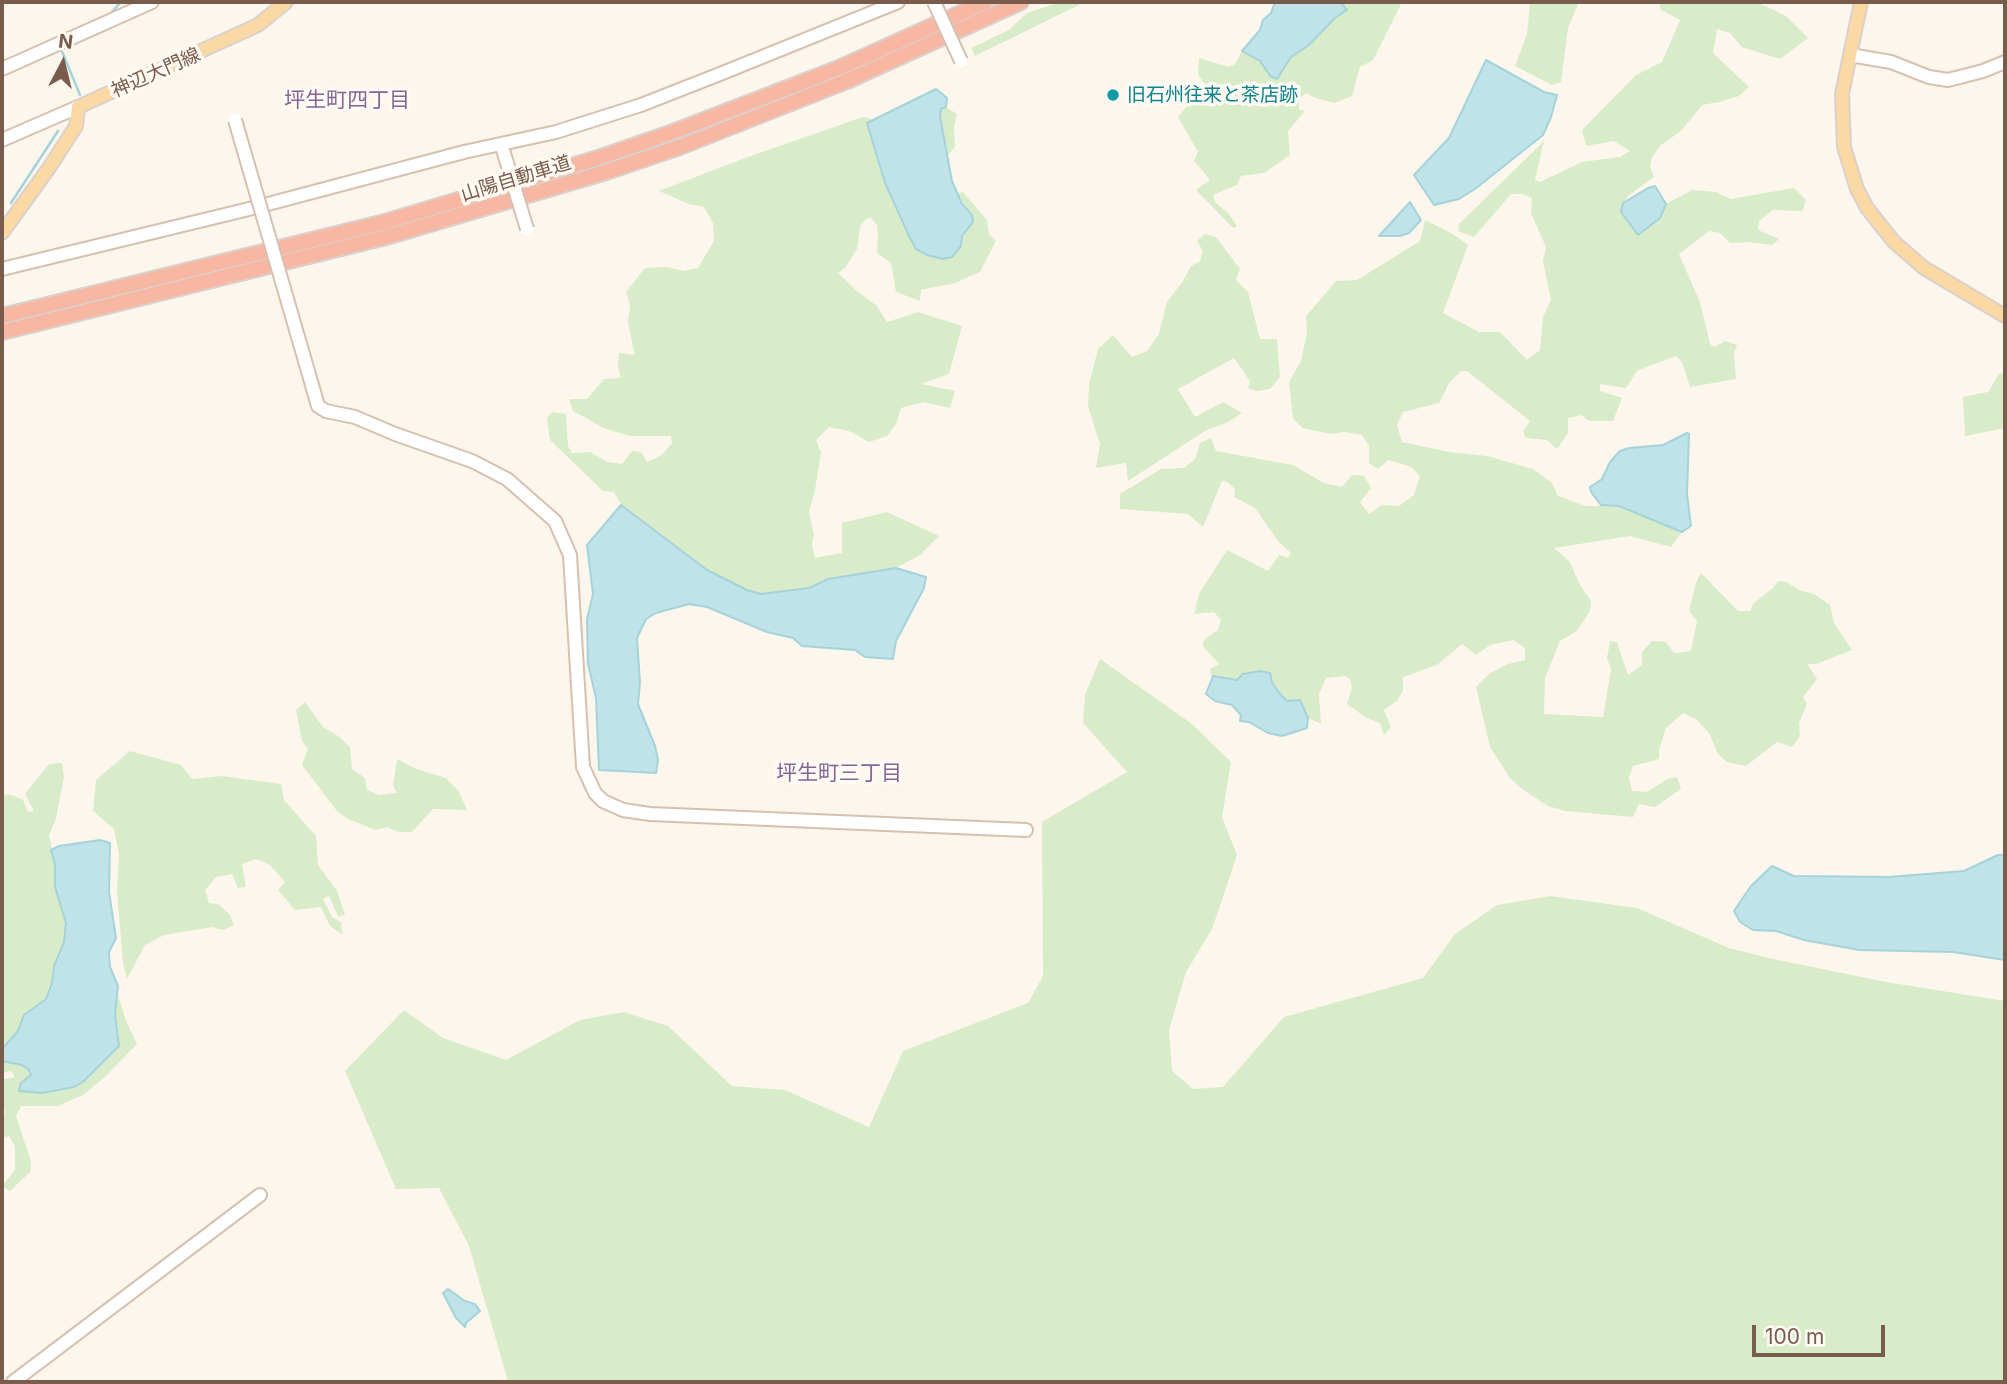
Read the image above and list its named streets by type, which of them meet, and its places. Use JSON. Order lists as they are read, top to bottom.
{
  "streets": {
    "highway": ["山陽自動車道"],
    "main road": ["神辺大門線"]
  },
  "districts": ["坪生町四丁目", "坪生町三丁目"],
  "places": ["旧石州往来と茶店跡"],
  "scale_bar": "100 m",
  "north": "top"
}
